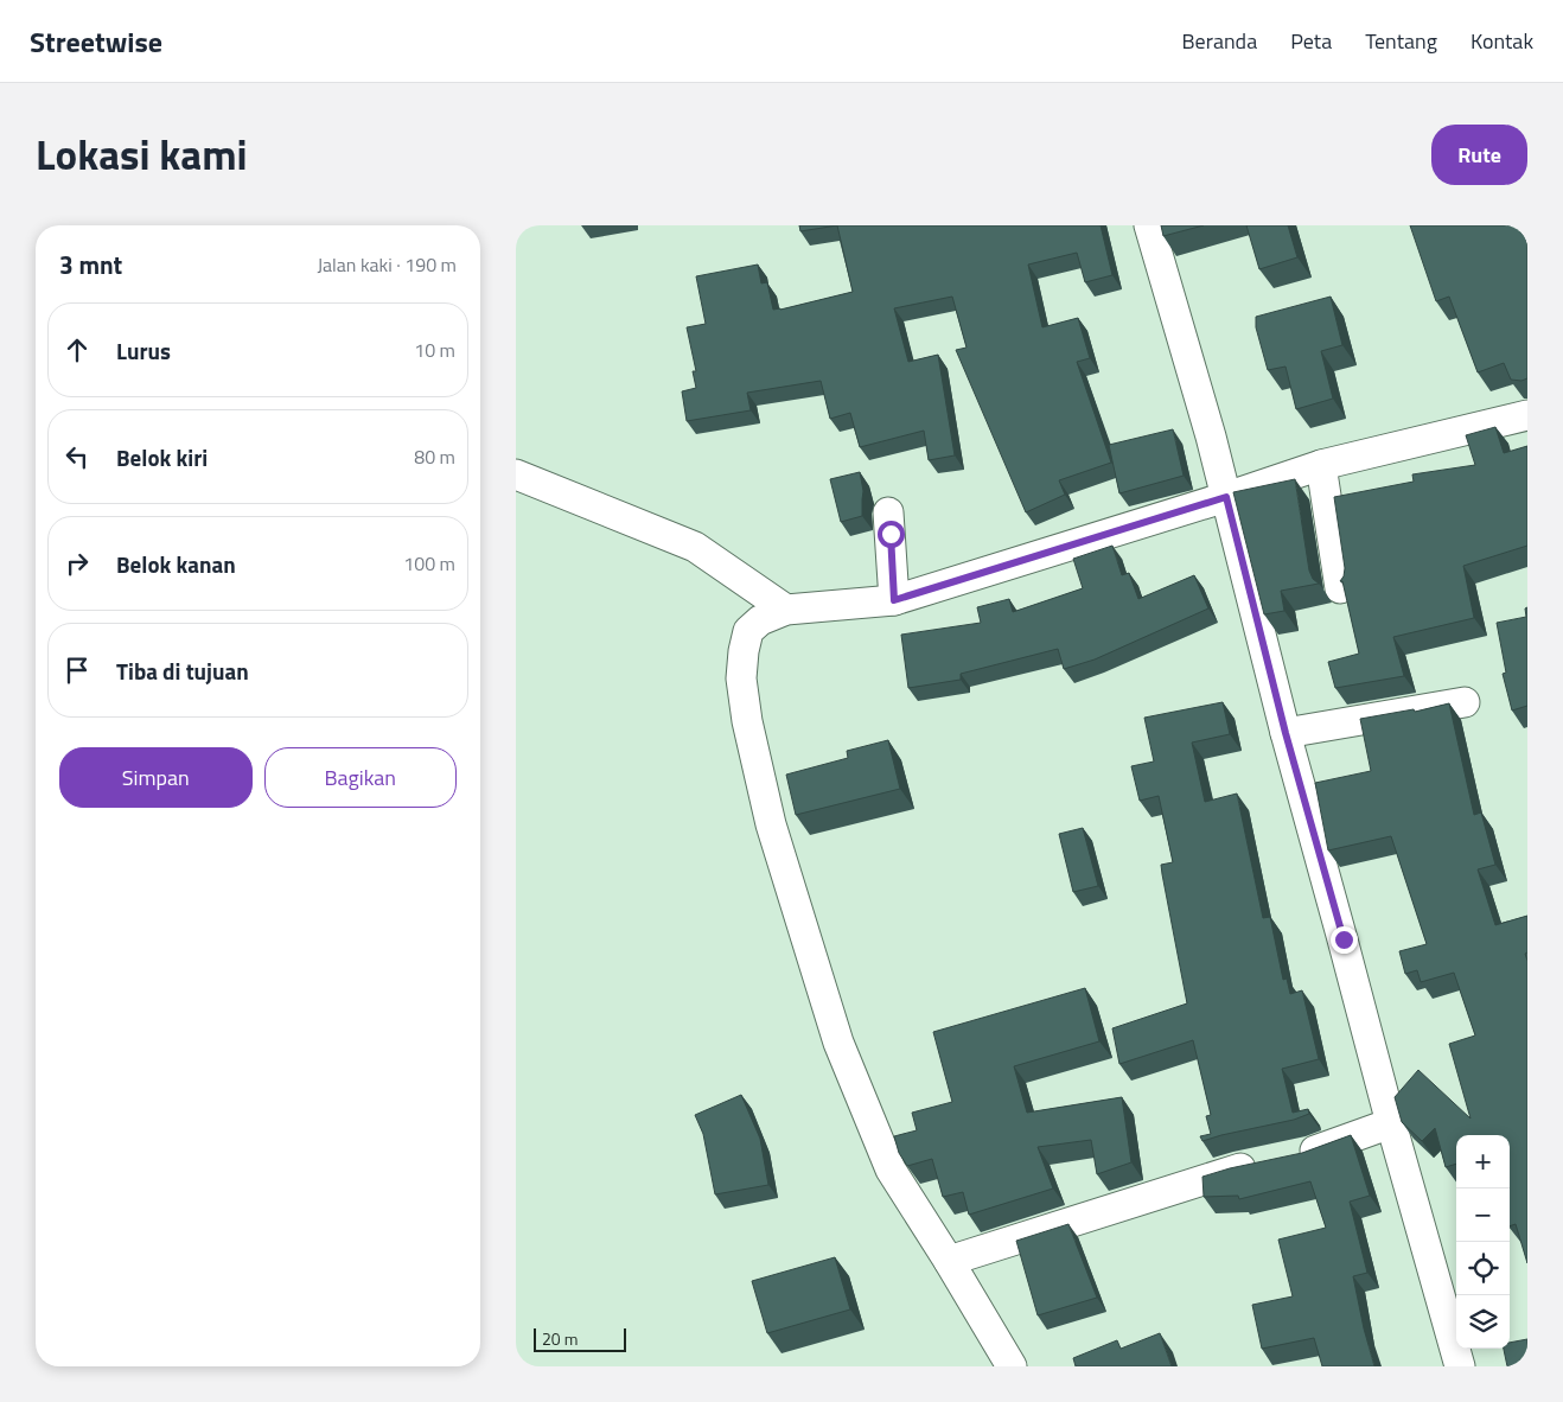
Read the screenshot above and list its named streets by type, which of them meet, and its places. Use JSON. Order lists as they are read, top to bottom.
{
  "scale_bar": "20 m",
  "page": {
    "header": "Streetwise",
    "nav": [
      "Beranda",
      "Peta",
      "Tentang",
      "Kontak"
    ],
    "title": "Lokasi kami",
    "buttons": [
      "Rute",
      ["Simpan", "Bagikan"]
    ],
    "heading": ["3 mnt", "Jalan kaki · 190 m"],
    "list": [
      ["Lurus", "10 m"],
      ["Belok kiri", "80 m"],
      ["Belok kanan", "100 m"],
      "Tiba di tujuan"
    ],
    "map_buttons": ["+", "−"],
    "scale": "20 m"
  }
}
